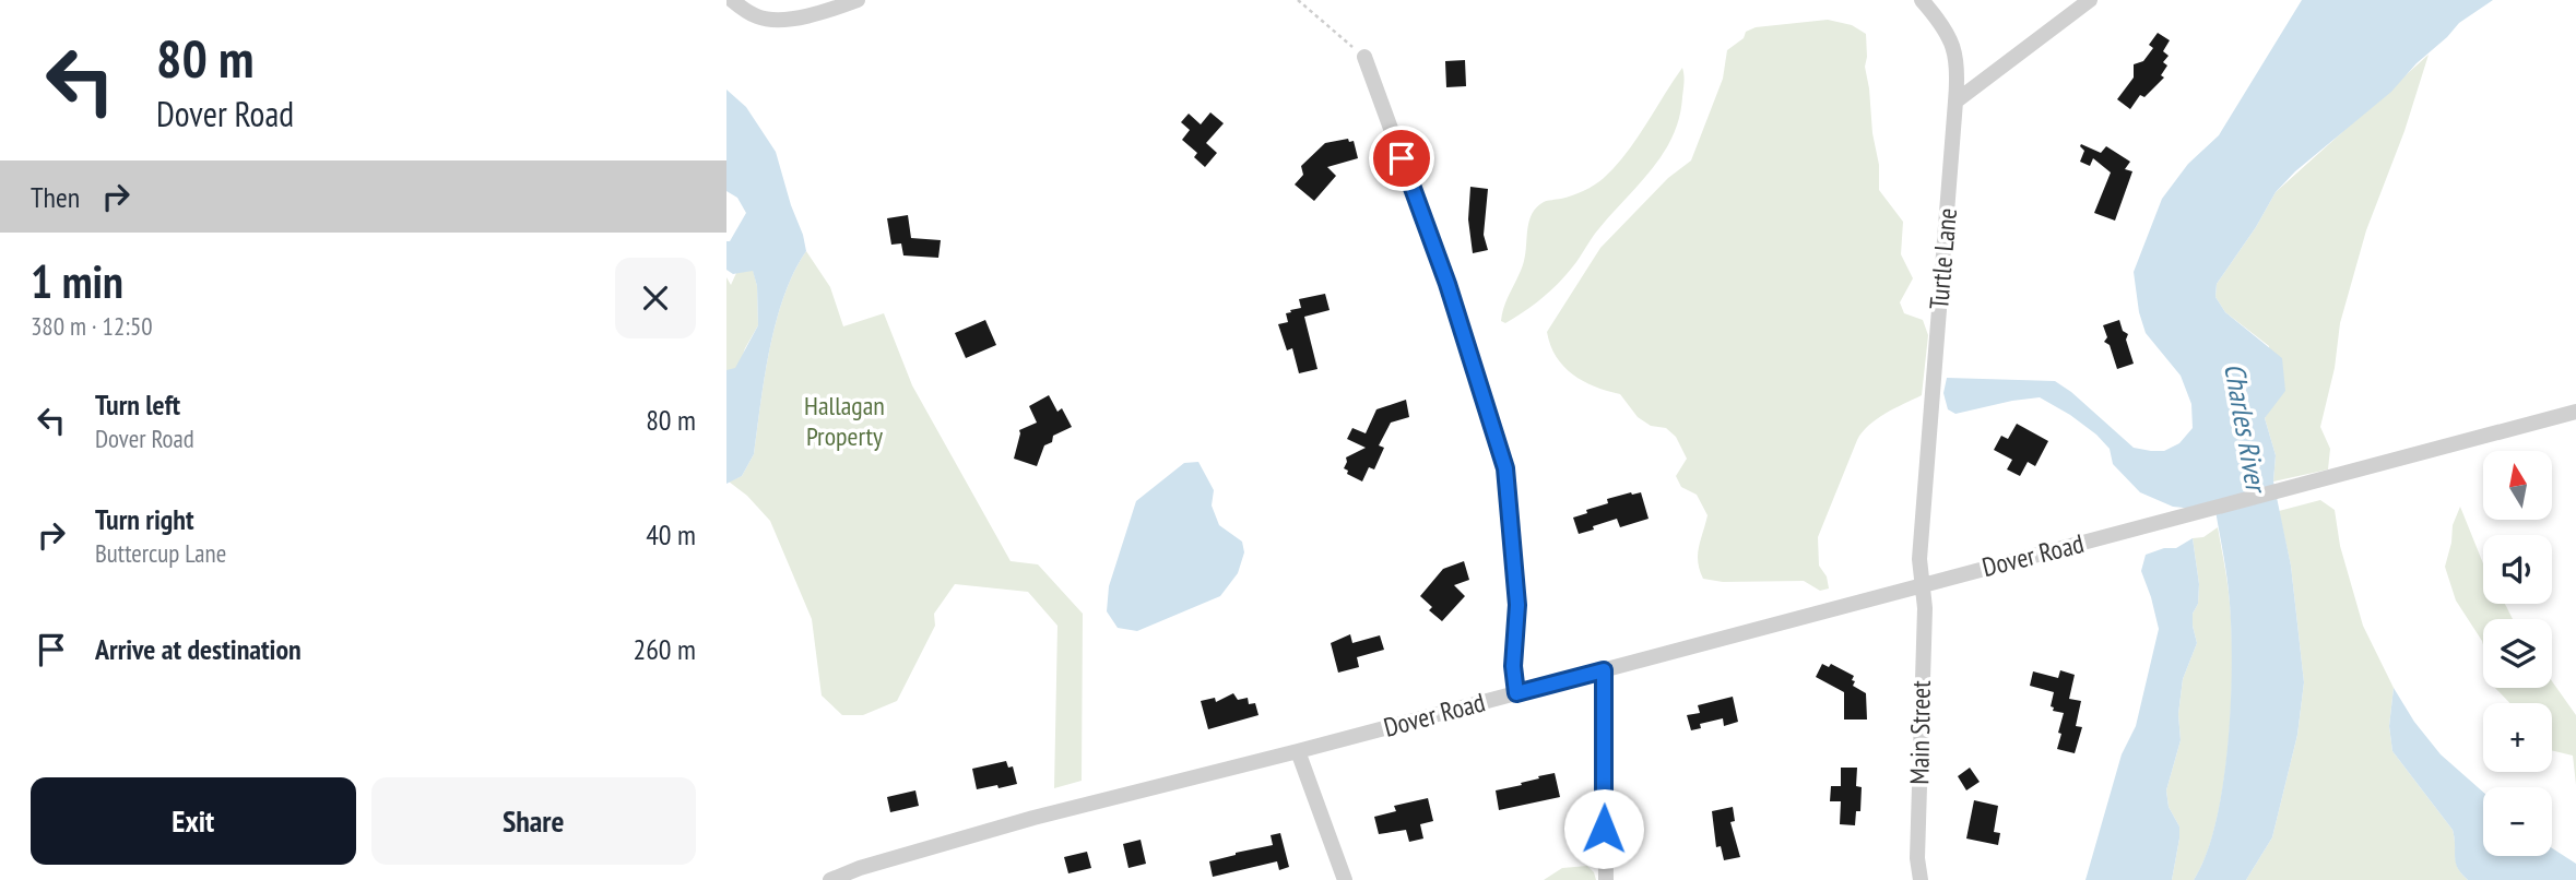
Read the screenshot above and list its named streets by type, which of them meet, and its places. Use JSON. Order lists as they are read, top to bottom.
{
  "streets": {
    "street": ["Turtle Lane", "Dover Road", "Main Street"]
  },
  "crossings": [
    ["Turtle Lane", "Dover Road"],
    ["Turtle Lane", "Main Street"],
    ["Dover Road", "Main Street"]
  ],
  "water": ["Charles River"],
  "parks": ["Hallagan Property"],
  "north": "top",
  "page": {
    "turn": ["80 m", "Dover Road"],
    "then": "Then",
    "heading": ["1 min", "380 m · 12:50"],
    "list": [
      {
        "name": "Turn left",
        "note": "Dover Road",
        "value": "80 m"
      },
      {
        "name": "Turn right",
        "note": "Buttercup Lane",
        "value": "40 m"
      },
      {
        "name": "Arrive at destination",
        "value": "260 m"
      }
    ],
    "map_buttons": ["+", "−"],
    "buttons": ["Exit", "Share"]
  }
}
